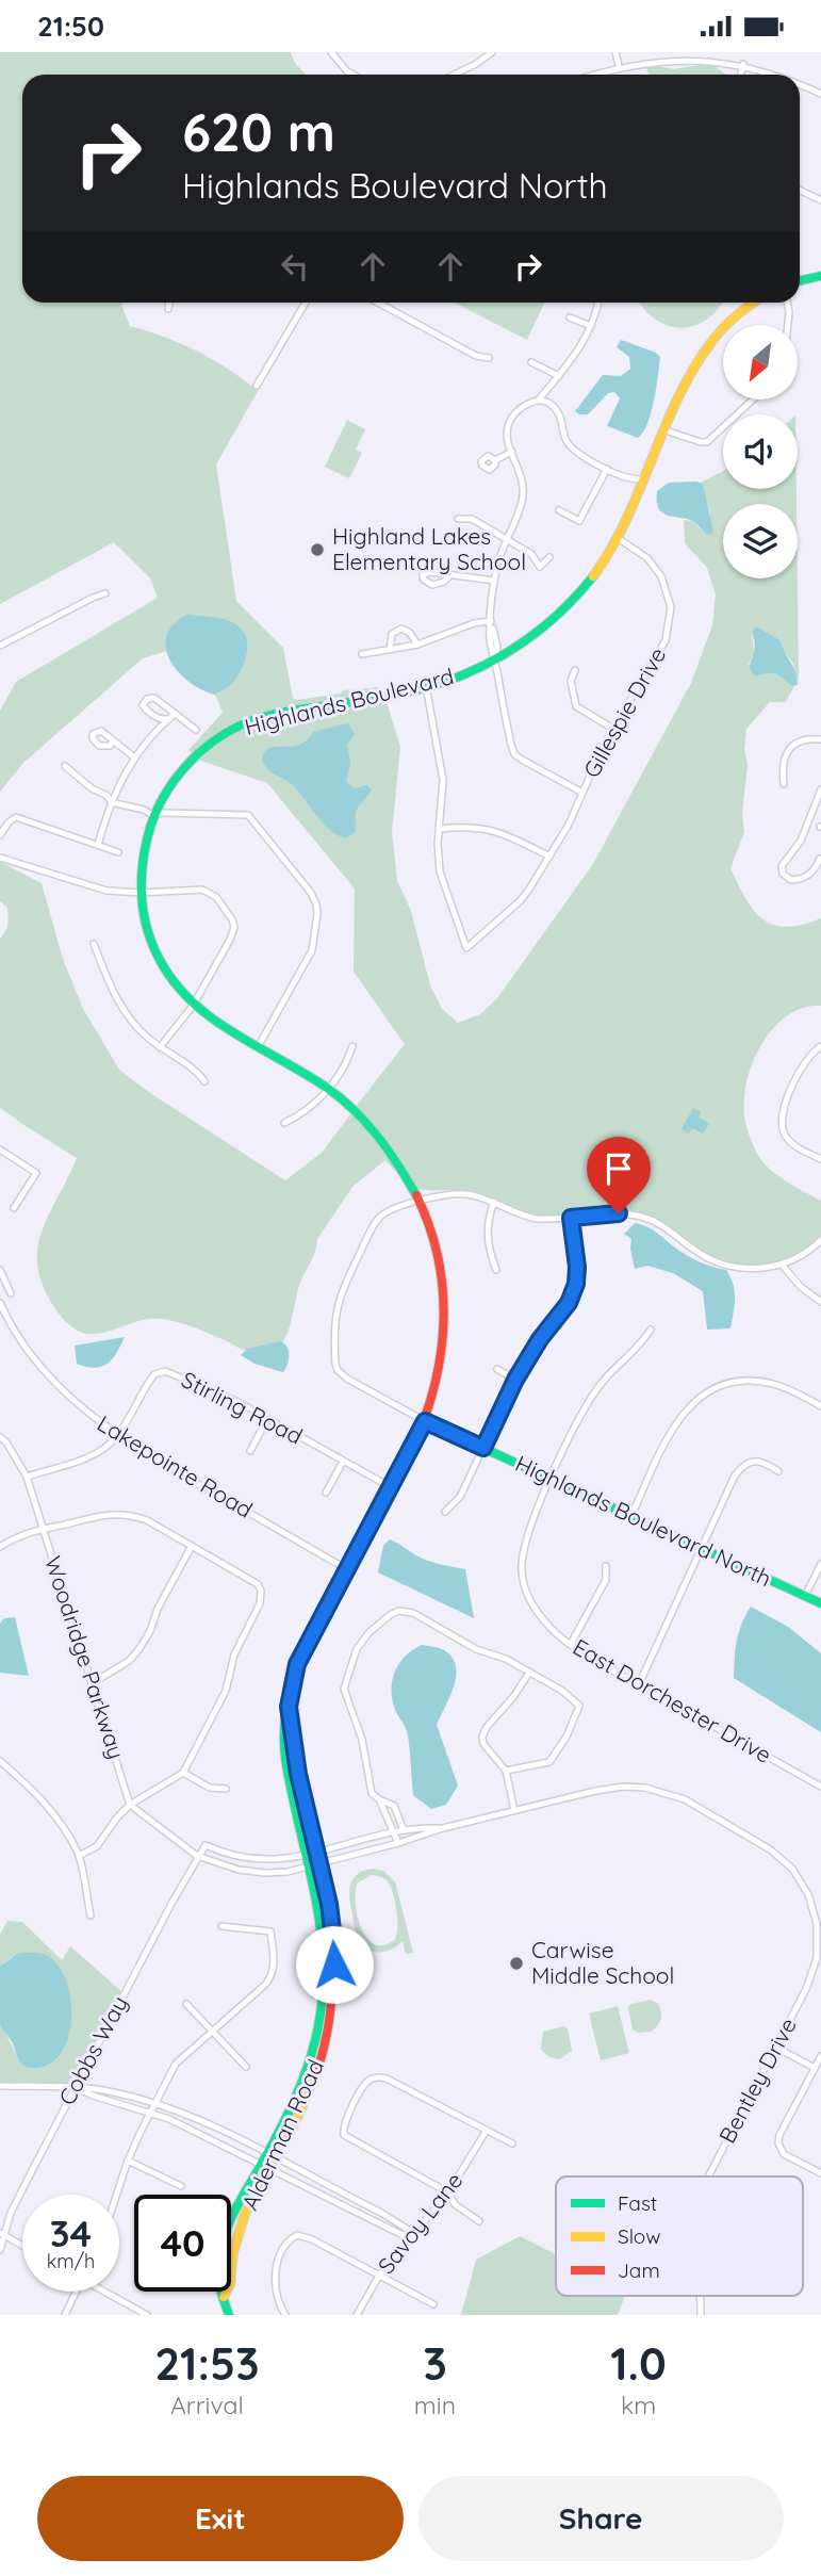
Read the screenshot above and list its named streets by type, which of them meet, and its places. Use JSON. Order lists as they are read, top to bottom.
{
  "streets": {
    "street": [
      "Highlands Boulevard",
      "Gillespie Drive",
      "Stirling Road",
      "Lakepointe Road",
      "Highlands Boulevard North",
      "Woodridge Parkway",
      "East Dorchester Drive",
      "Cobbs Way",
      "Bentley Drive",
      "Alderman Road",
      "Savoy Lane"
    ]
  },
  "crossings": [
    ["Highlands Boulevard", "Gillespie Drive"],
    ["Highlands Boulevard", "Highlands Boulevard North"],
    ["Highlands Boulevard", "Alderman Road"],
    ["Stirling Road", "Lakepointe Road"],
    ["Stirling Road", "Alderman Road"],
    ["Lakepointe Road", "Alderman Road"],
    ["Highlands Boulevard North", "East Dorchester Drive"],
    ["Highlands Boulevard North", "Alderman Road"],
    ["Cobbs Way", "Bentley Drive"],
    ["Bentley Drive", "Alderman Road"]
  ],
  "places": ["Highland Lakes Elementary School", "Carwise Middle School"],
  "legend": ["Fast", "Slow", "Jam"],
  "north": "bottom left",
  "page": {
    "status": "21:50",
    "turn": ["620 m", "Highlands Boulevard North"],
    "speed": "34 km/h",
    "limit": "40",
    "eta": [
      "21:53",
      "Arrival",
      "3",
      "min",
      "1.0",
      "km"
    ],
    "buttons": ["Exit", "Share"]
  }
}
